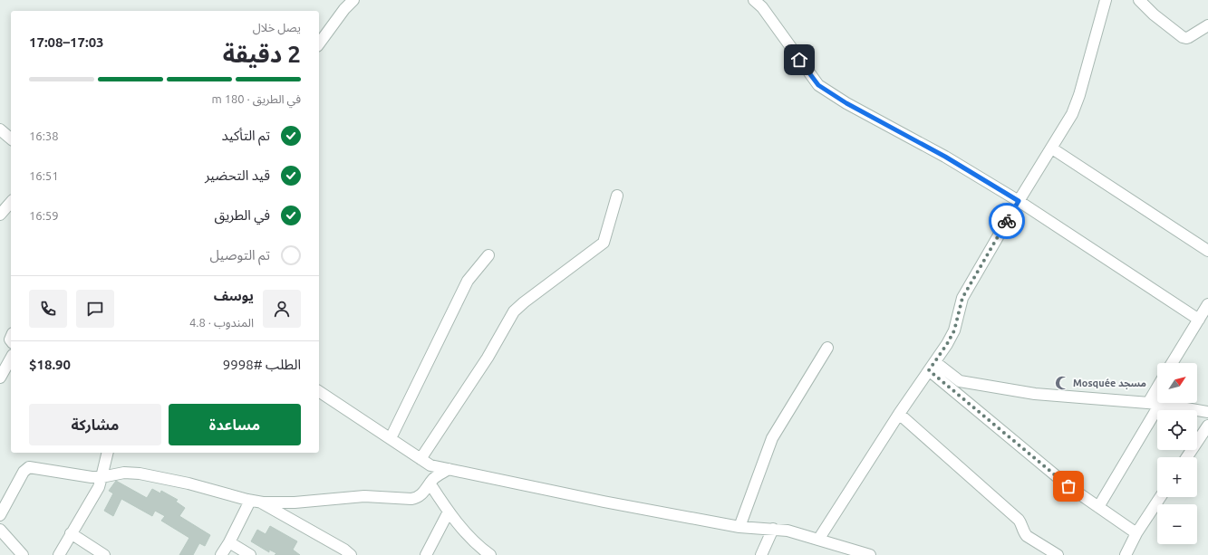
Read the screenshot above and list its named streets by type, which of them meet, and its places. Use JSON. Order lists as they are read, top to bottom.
{
  "places": {
    "mosque": ["Mosquée مسجد"]
  },
  "north": "top right",
  "page": {
    "heading": ["2 دقيقة", "يصل خلال", "17:03–17:08"],
    "panel": [
      "يوسف",
      "المندوب · 4.8",
      "الطلب #9998",
      "$18.90"
    ],
    "bar": "في الطريق · 180 m",
    "list": [
      ["تم التأكيد", "16:38"],
      ["قيد التحضير", "16:51"],
      ["في الطريق", "16:59"],
      "تم التوصيل"
    ],
    "map_buttons": ["+", "−"],
    "buttons": ["مساعدة", "مشاركة"]
  }
}
